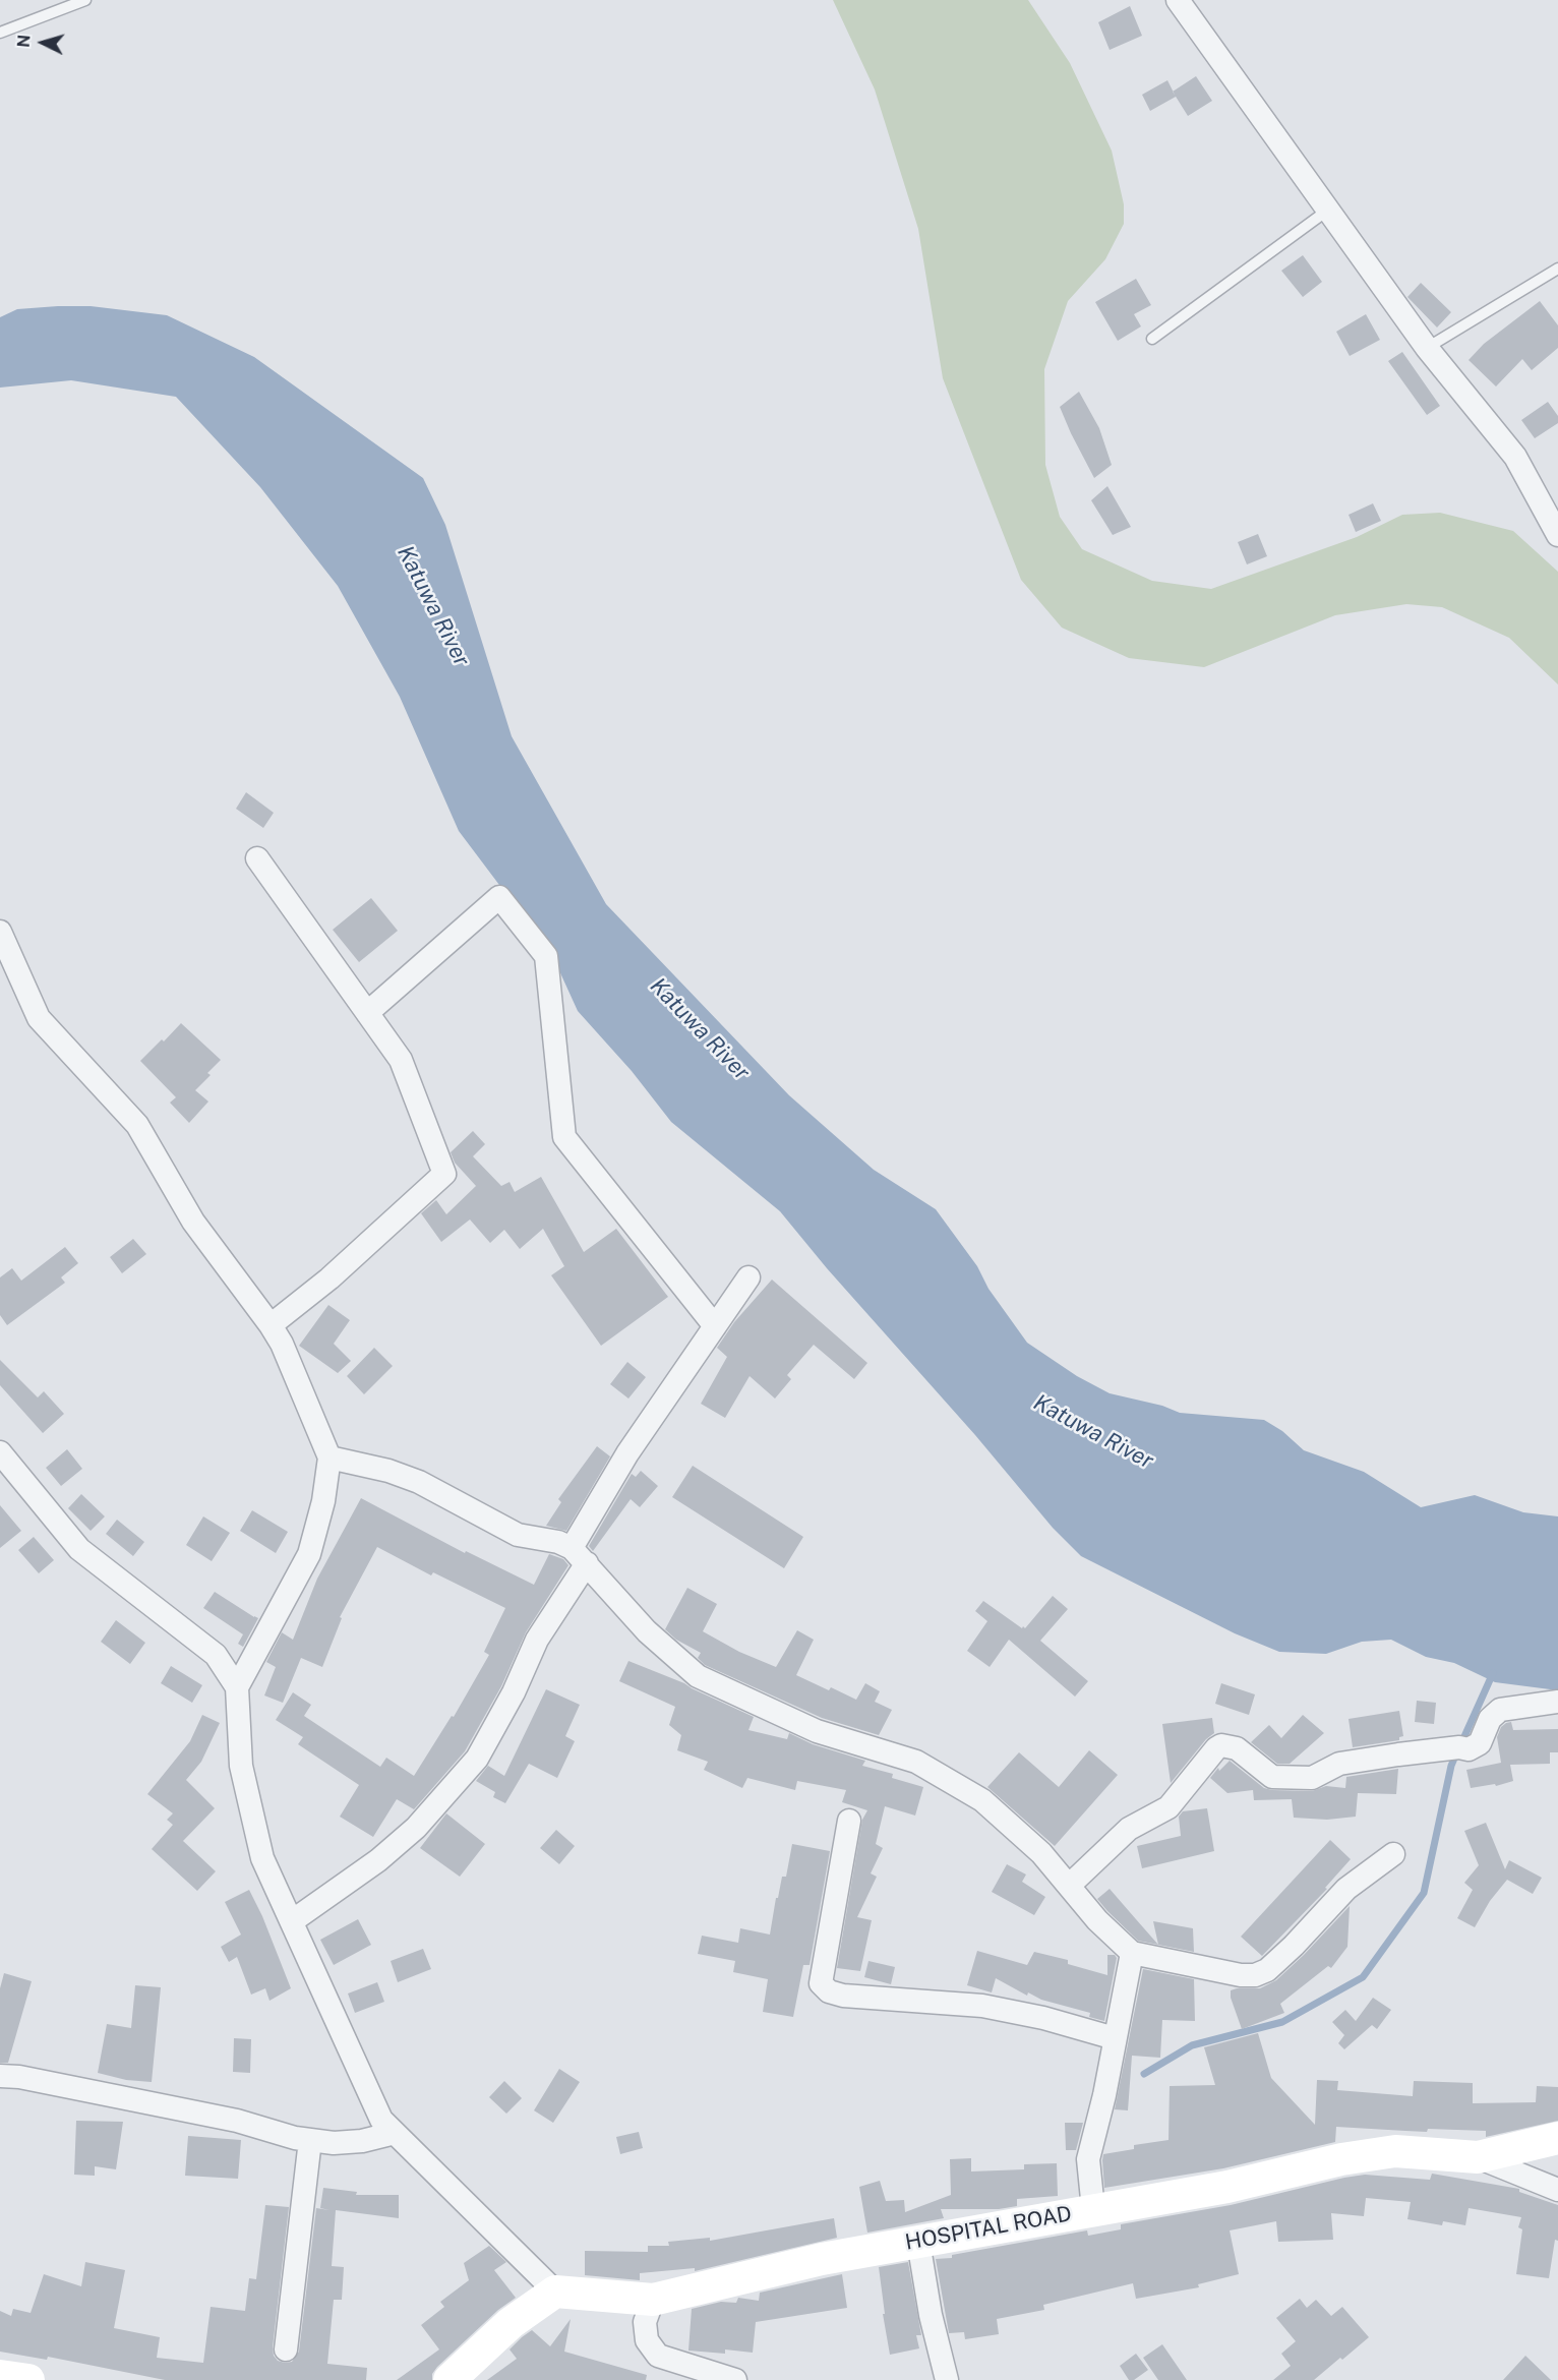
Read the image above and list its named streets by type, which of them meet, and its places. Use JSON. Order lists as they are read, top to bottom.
{
  "streets": {
    "street": ["HOSPITAL ROAD"]
  },
  "water": ["Katuwa River"],
  "north": "left"
}
